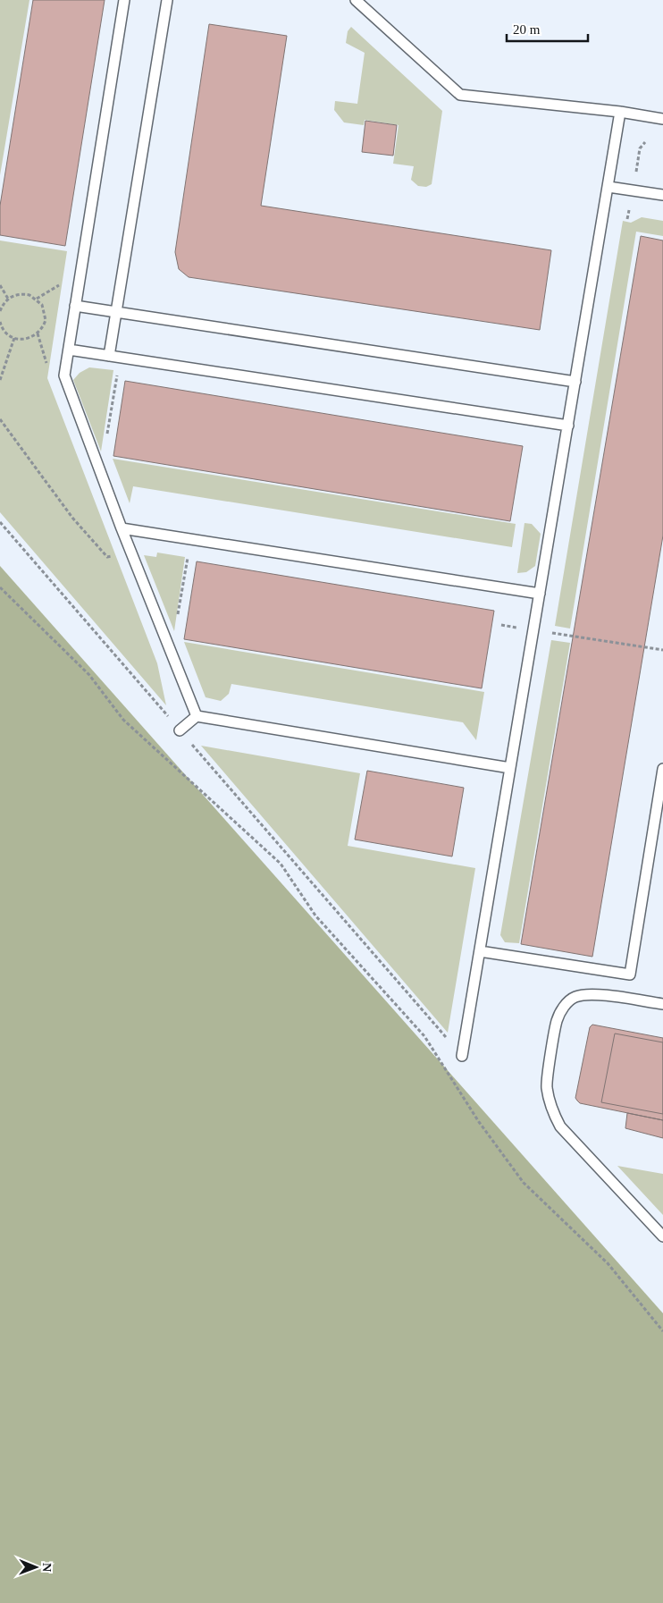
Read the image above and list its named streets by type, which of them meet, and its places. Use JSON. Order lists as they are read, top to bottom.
{
  "scale_bar": "20 m",
  "north": "right"
}
